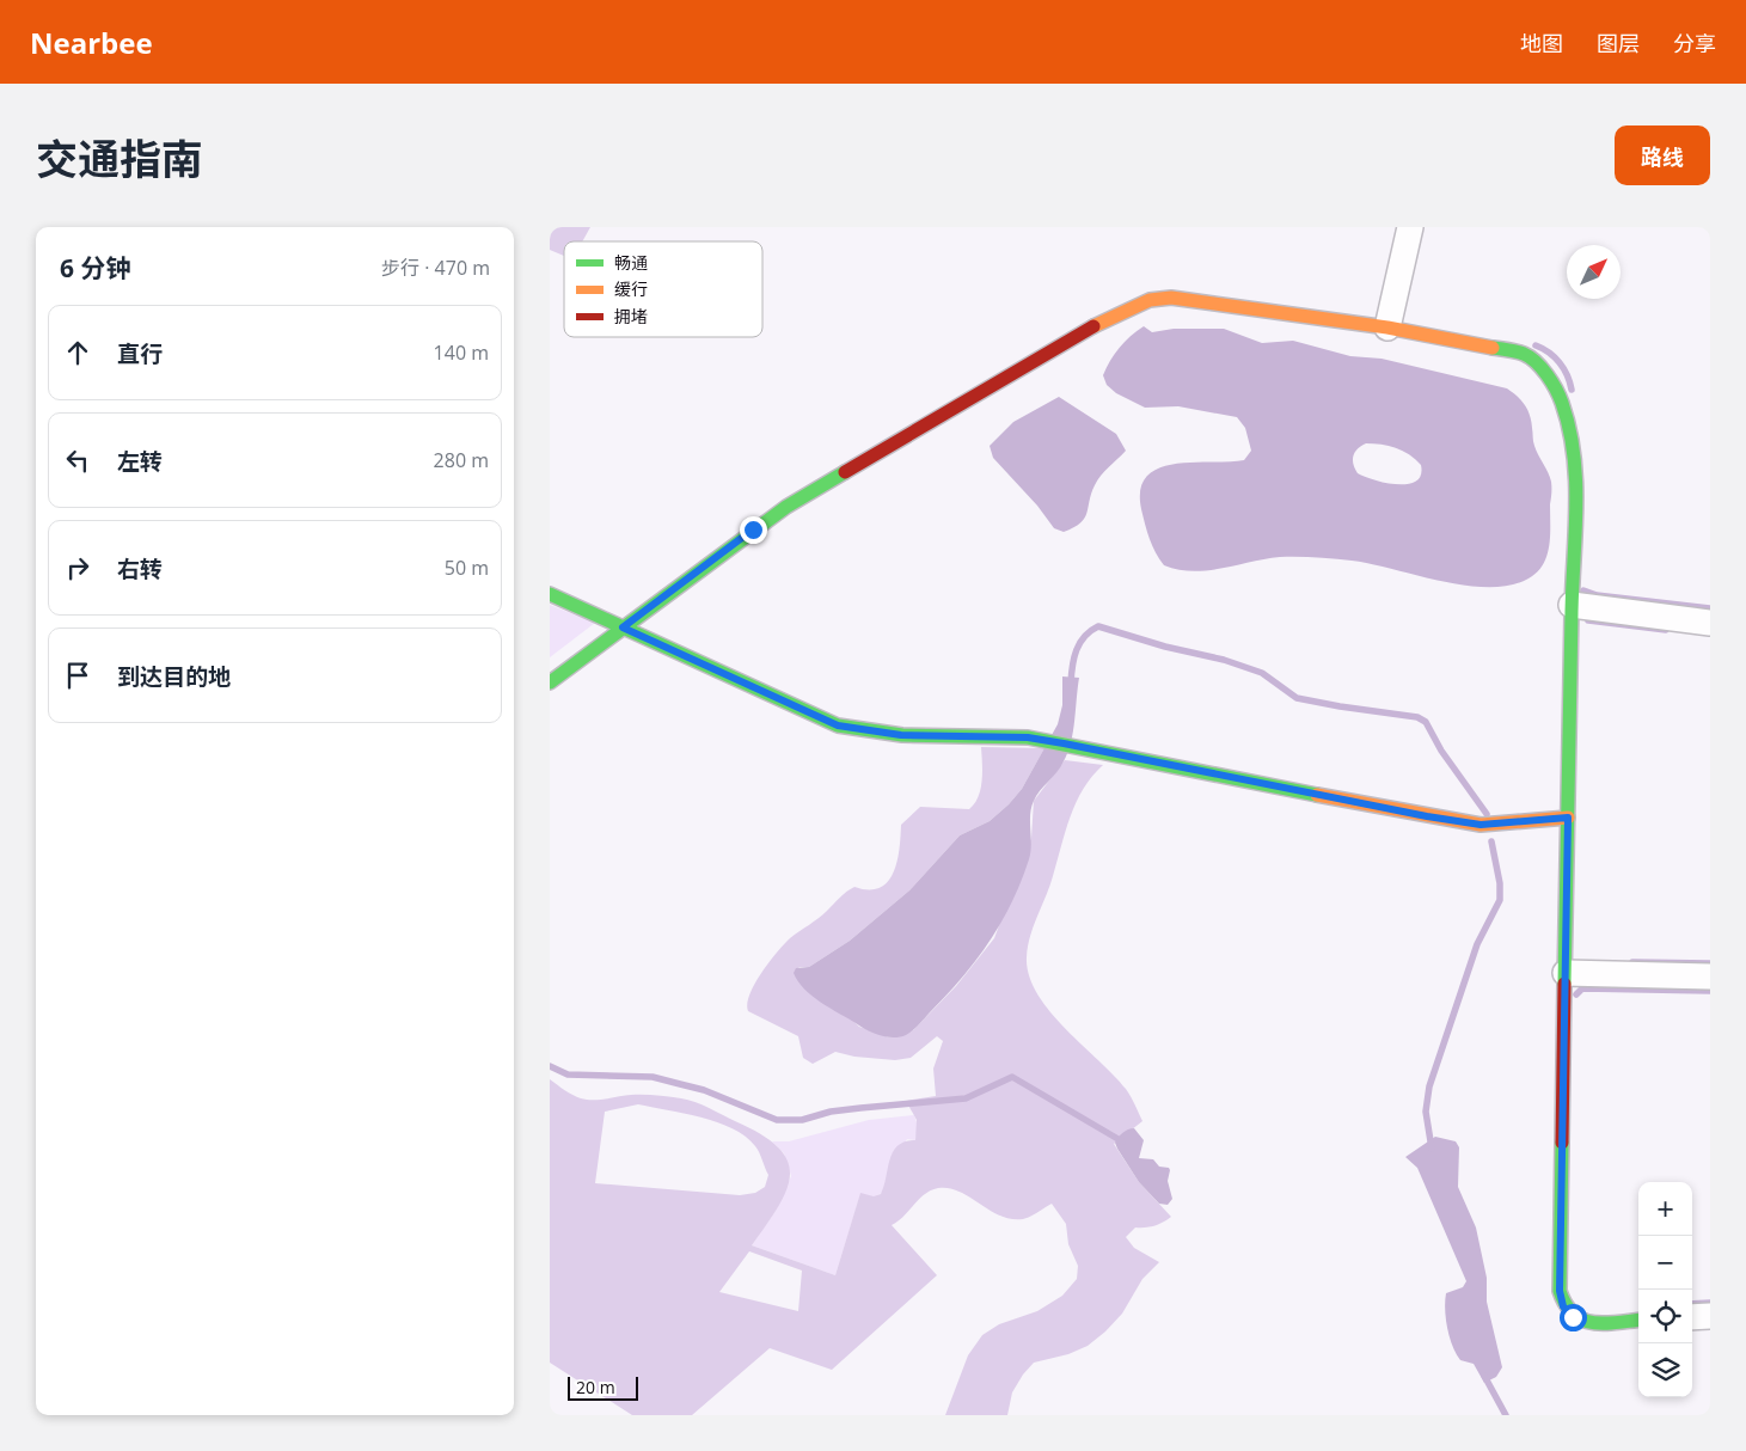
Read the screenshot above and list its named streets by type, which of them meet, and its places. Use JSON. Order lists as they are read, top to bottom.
{
  "legend": ["畅通", "缓行", "拥堵"],
  "scale_bar": "20 m",
  "north": "top right",
  "page": {
    "header": "Nearbee",
    "nav": ["地图", "图层", "分享"],
    "title": "交通指南",
    "buttons": "路线",
    "heading": ["6 分钟", "步行 · 470 m"],
    "list": [
      ["直行", "140 m"],
      ["左转", "280 m"],
      ["右转", "50 m"],
      "到达目的地"
    ],
    "map_buttons": ["+", "−"],
    "scale": "20 m"
  }
}
